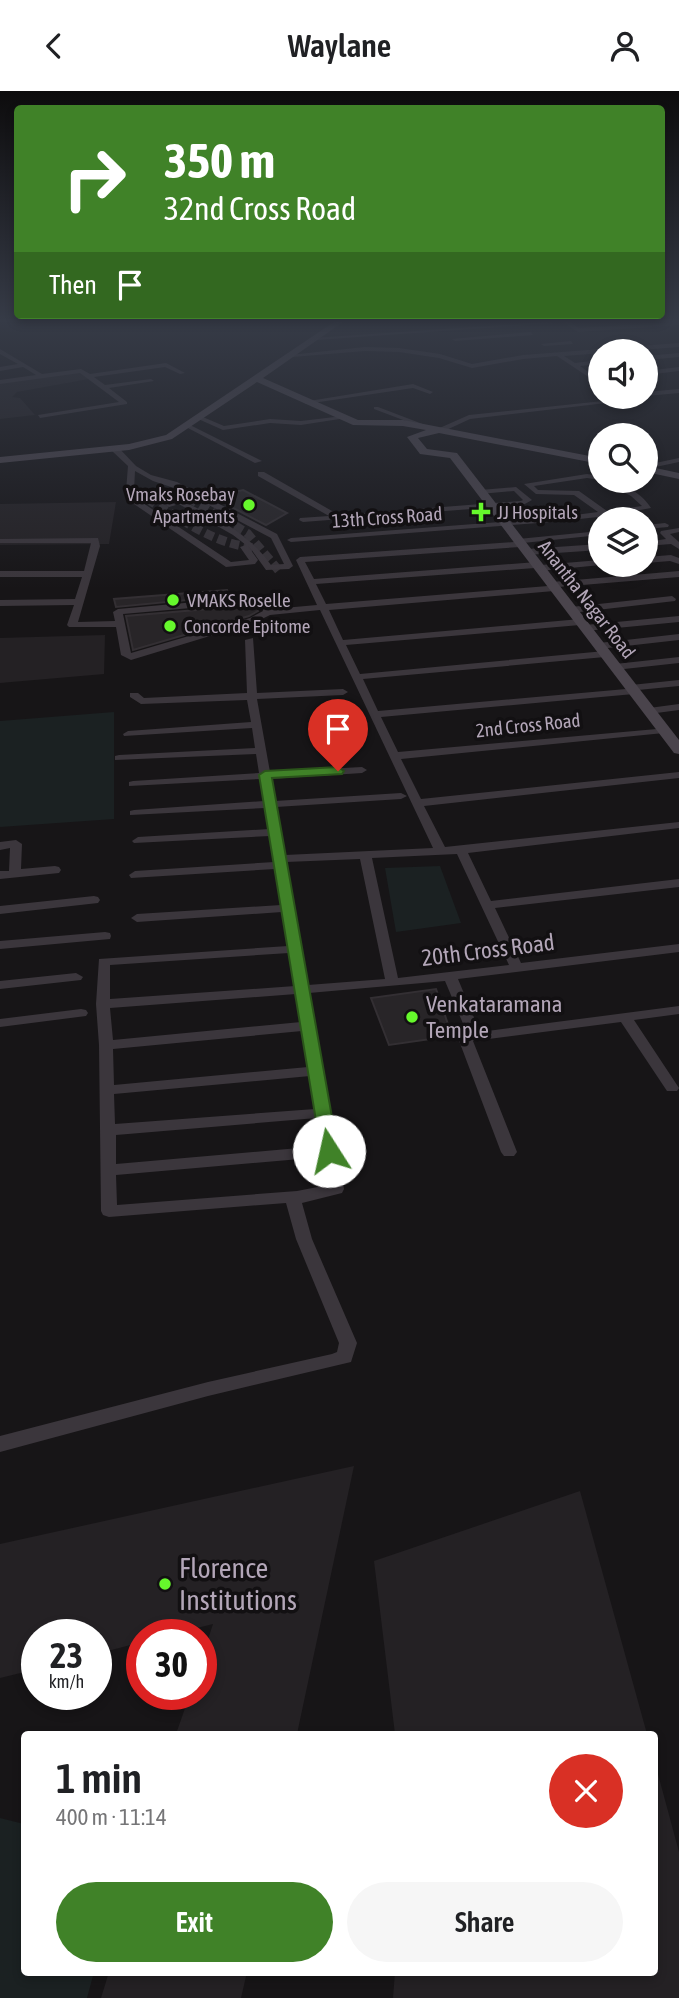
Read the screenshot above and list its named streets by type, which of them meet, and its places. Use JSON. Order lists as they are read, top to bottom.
{
  "streets": {
    "street": [
      "13th Cross Road",
      "Anantha Nagar Road",
      "2nd Cross Road",
      "20th Cross Road"
    ]
  },
  "crossings": [
    ["13th Cross Road", "Anantha Nagar Road"],
    ["Anantha Nagar Road", "2nd Cross Road"]
  ],
  "places": {
    "other": [
      "Vmaks Rosebay Apartments",
      "VMAKS Roselle",
      "Concorde Epitome",
      "Venkataramana Temple",
      "Florence Institutions"
    ],
    "health": ["JJ Hospitals"]
  },
  "page": {
    "header": "Waylane",
    "turn": ["350 m", "32nd Cross Road"],
    "then": "Then",
    "speed": "23 km/h",
    "limit": "30",
    "heading": ["1 min", "400 m · 11:14"],
    "buttons": ["Exit", "Share"]
  }
}
